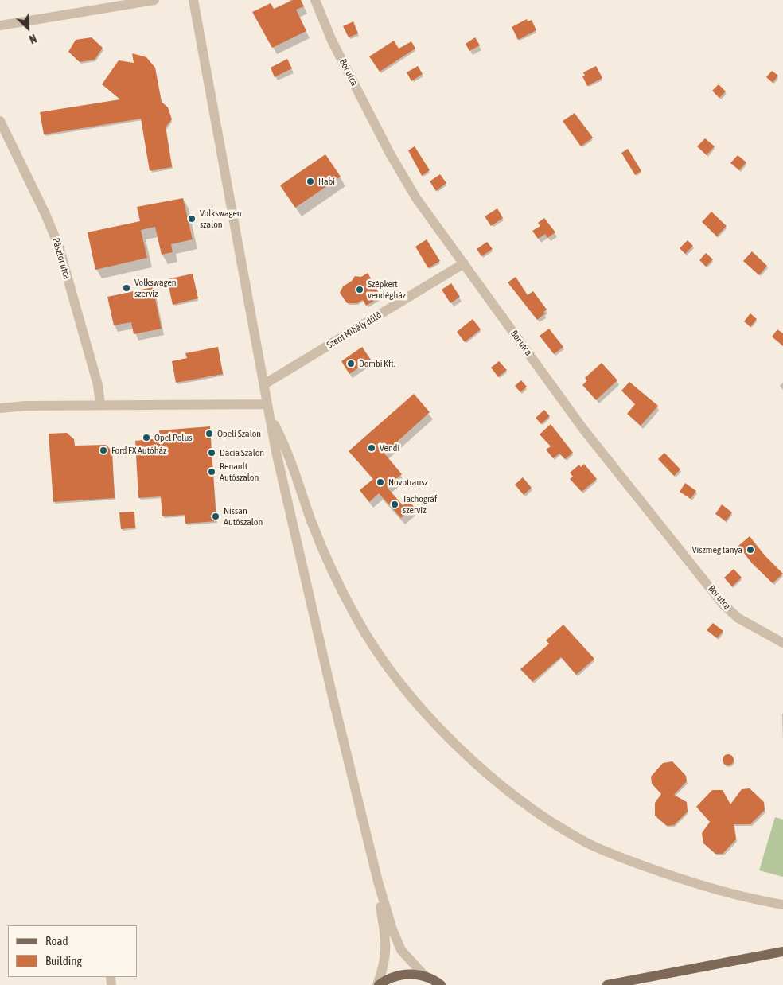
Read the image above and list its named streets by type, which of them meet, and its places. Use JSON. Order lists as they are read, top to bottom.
{
  "streets": {
    "street": ["Bor utca", "Pásztor utca", "Szent Mihály dűlő"]
  },
  "crossings": [
    ["Bor utca", "Szent Mihály dűlő"]
  ],
  "places": [
    "Habi",
    "Volkswagen szalon",
    "Volkswagen szerviz",
    "Szépkert vendégház",
    "Dombi Kft.",
    "Opeli Szalon",
    "Opel Polus",
    "Vendi",
    "Ford FX Autóház",
    "Dacia Szalon",
    "Renault Autószalon",
    "Novotransz",
    "Tachográf szerviz",
    "Nissan Autószalon",
    "Viszmeg tanya"
  ],
  "legend": ["Road", "Building"],
  "north": "bottom right"
}
